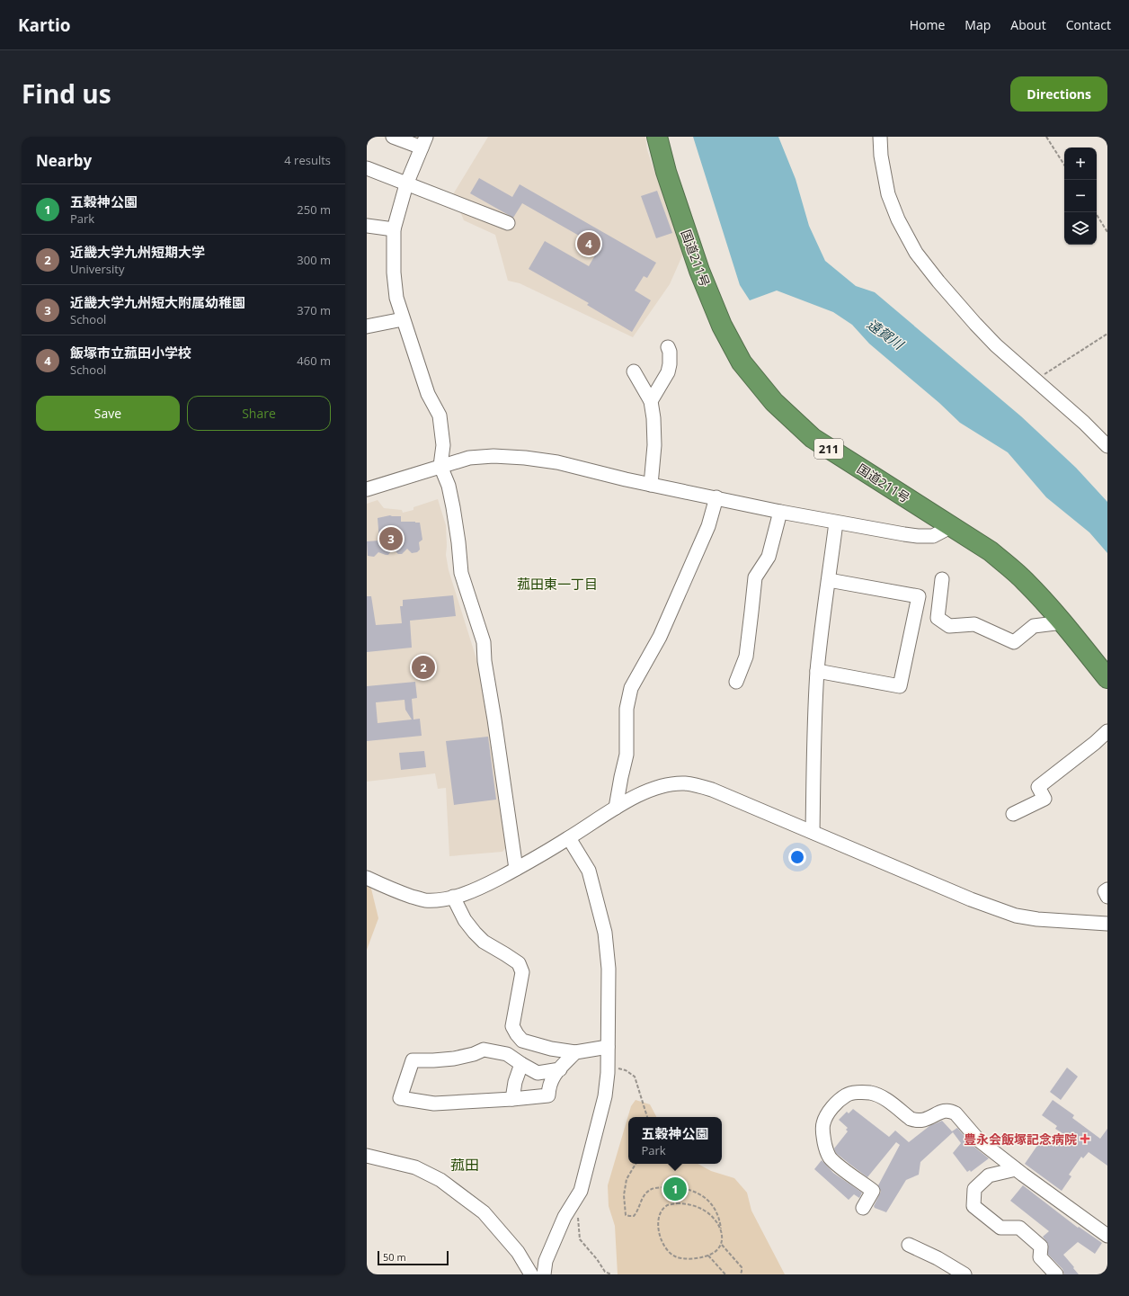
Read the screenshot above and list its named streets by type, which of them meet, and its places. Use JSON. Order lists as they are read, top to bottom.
{
  "streets": {
    "highway": ["国道211号", "211"]
  },
  "districts": ["菰田東一丁目", "菰田"],
  "water": ["遠賀川"],
  "places": {
    "health": ["豊永会飯塚記念病院"]
  },
  "scale_bar": "50 m",
  "page": {
    "header": "Kartio",
    "nav": [
      "Home",
      "Map",
      "About",
      "Contact"
    ],
    "title": "Find us",
    "buttons": [
      "Directions",
      ["Save", "Share"]
    ],
    "heading": ["Nearby", "4 results"],
    "map_buttons": ["+", "−"],
    "list": [
      {
        "mark": "1",
        "name": "五穀神公園",
        "note": "Park",
        "value": "250 m"
      },
      {
        "mark": "2",
        "name": "近畿大学九州短期大学",
        "note": "University",
        "value": "300 m"
      },
      {
        "mark": "3",
        "name": "近畿大学九州短大附属幼稚園",
        "note": "School",
        "value": "370 m"
      },
      {
        "mark": "4",
        "name": "飯塚市立菰田小学校",
        "note": "School",
        "value": "460 m"
      }
    ],
    "pins": [
      "4",
      "3",
      "2",
      "1"
    ],
    "popup": ["五穀神公園", "Park"],
    "scale": "50 m"
  }
}
